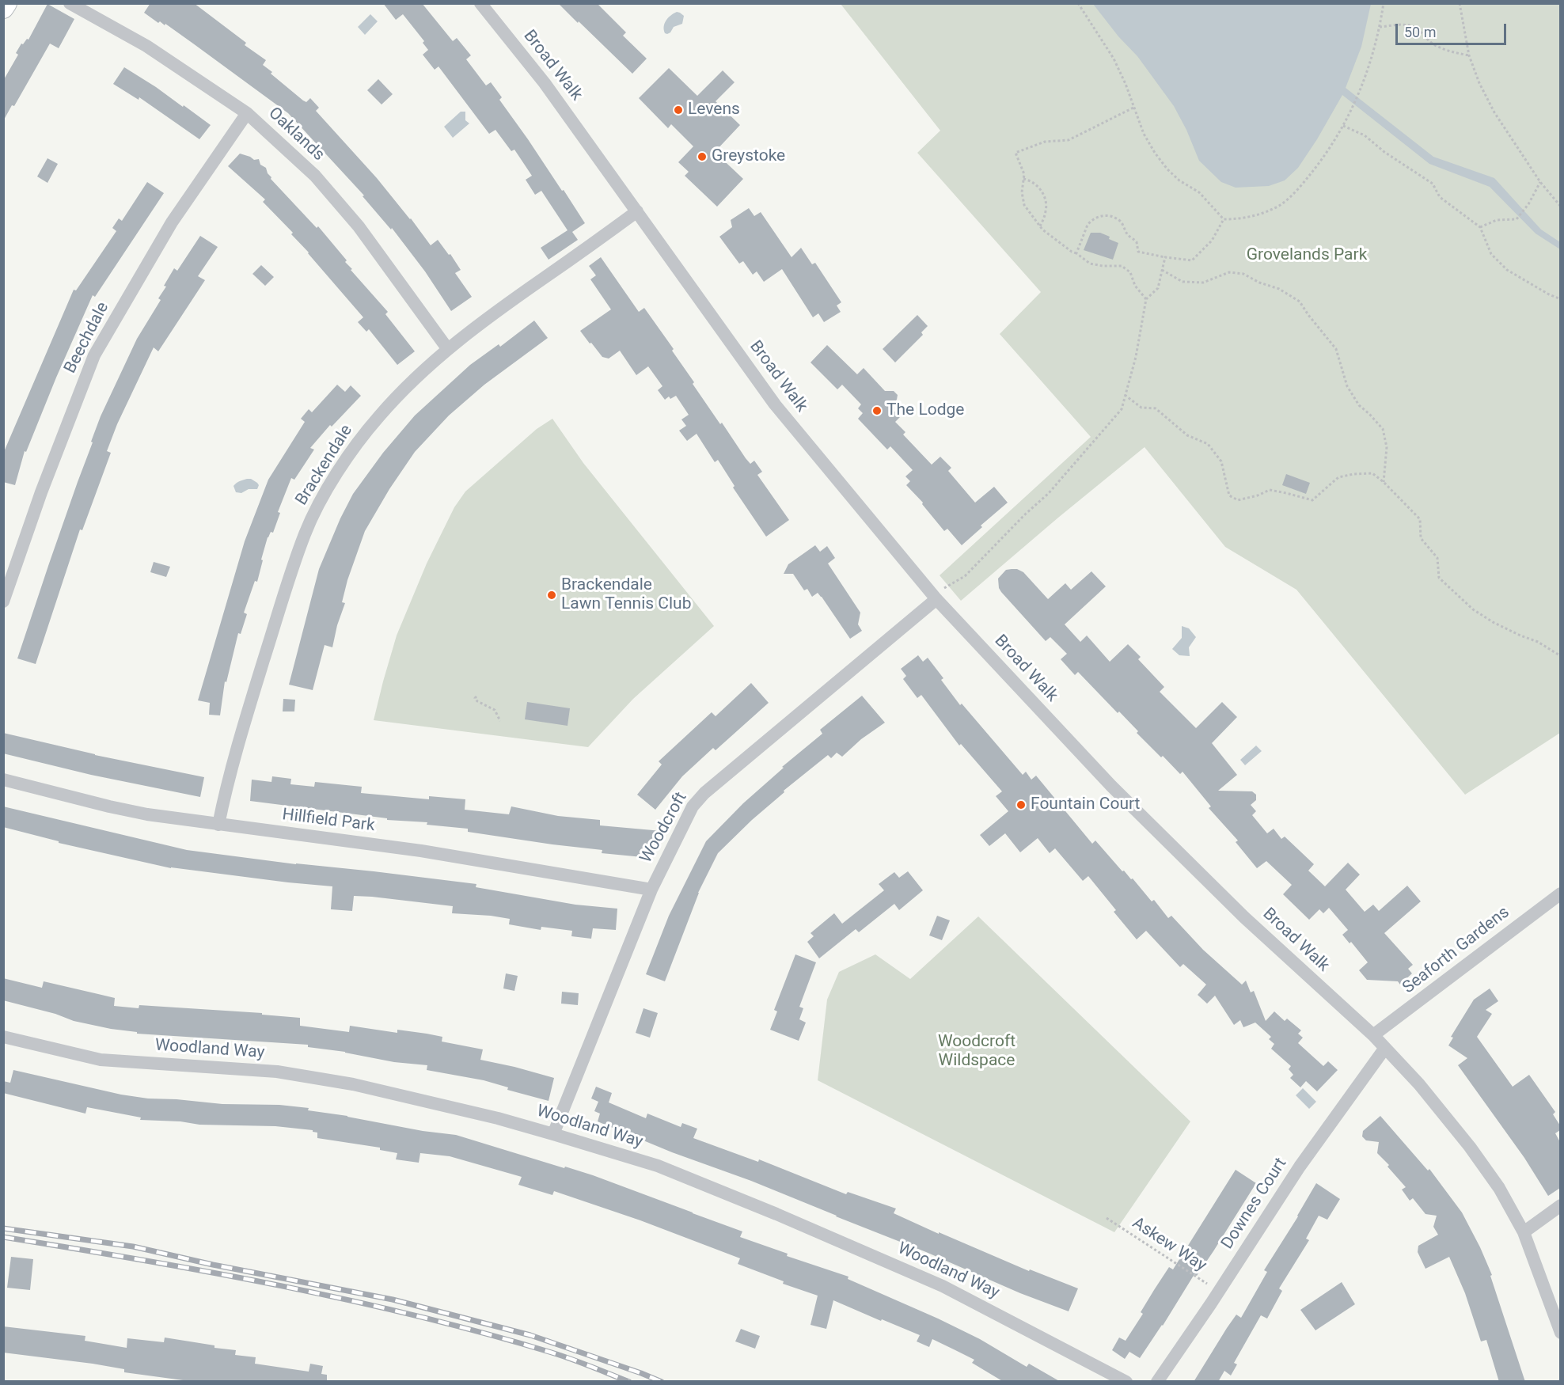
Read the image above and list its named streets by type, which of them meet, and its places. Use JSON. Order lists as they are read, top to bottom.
{
  "streets": {
    "street": [
      "Broad Walk",
      "Oaklands",
      "Beechdale",
      "Brackendale",
      "Hillfield Park",
      "Woodcroft",
      "Seaforth Gardens",
      "Woodland Way",
      "Downes Court"
    ],
    "path": ["Askew Way"]
  },
  "crossings": [
    ["Broad Walk", "Brackendale"],
    ["Broad Walk", "Woodcroft"],
    ["Broad Walk", "Seaforth Gardens"],
    ["Broad Walk", "Downes Court"],
    ["Oaklands", "Beechdale"],
    ["Oaklands", "Brackendale"],
    ["Brackendale", "Hillfield Park"],
    ["Hillfield Park", "Woodcroft"],
    ["Woodcroft", "Woodland Way"],
    ["Downes Court", "Askew Way"]
  ],
  "parks": ["Grovelands Park", "Woodcroft Wildspace"],
  "places": [
    "Levens",
    "Greystoke",
    "The Lodge",
    "Brackendale Lawn Tennis Club",
    "Fountain Court"
  ],
  "scale_bar": "50 m"
}
